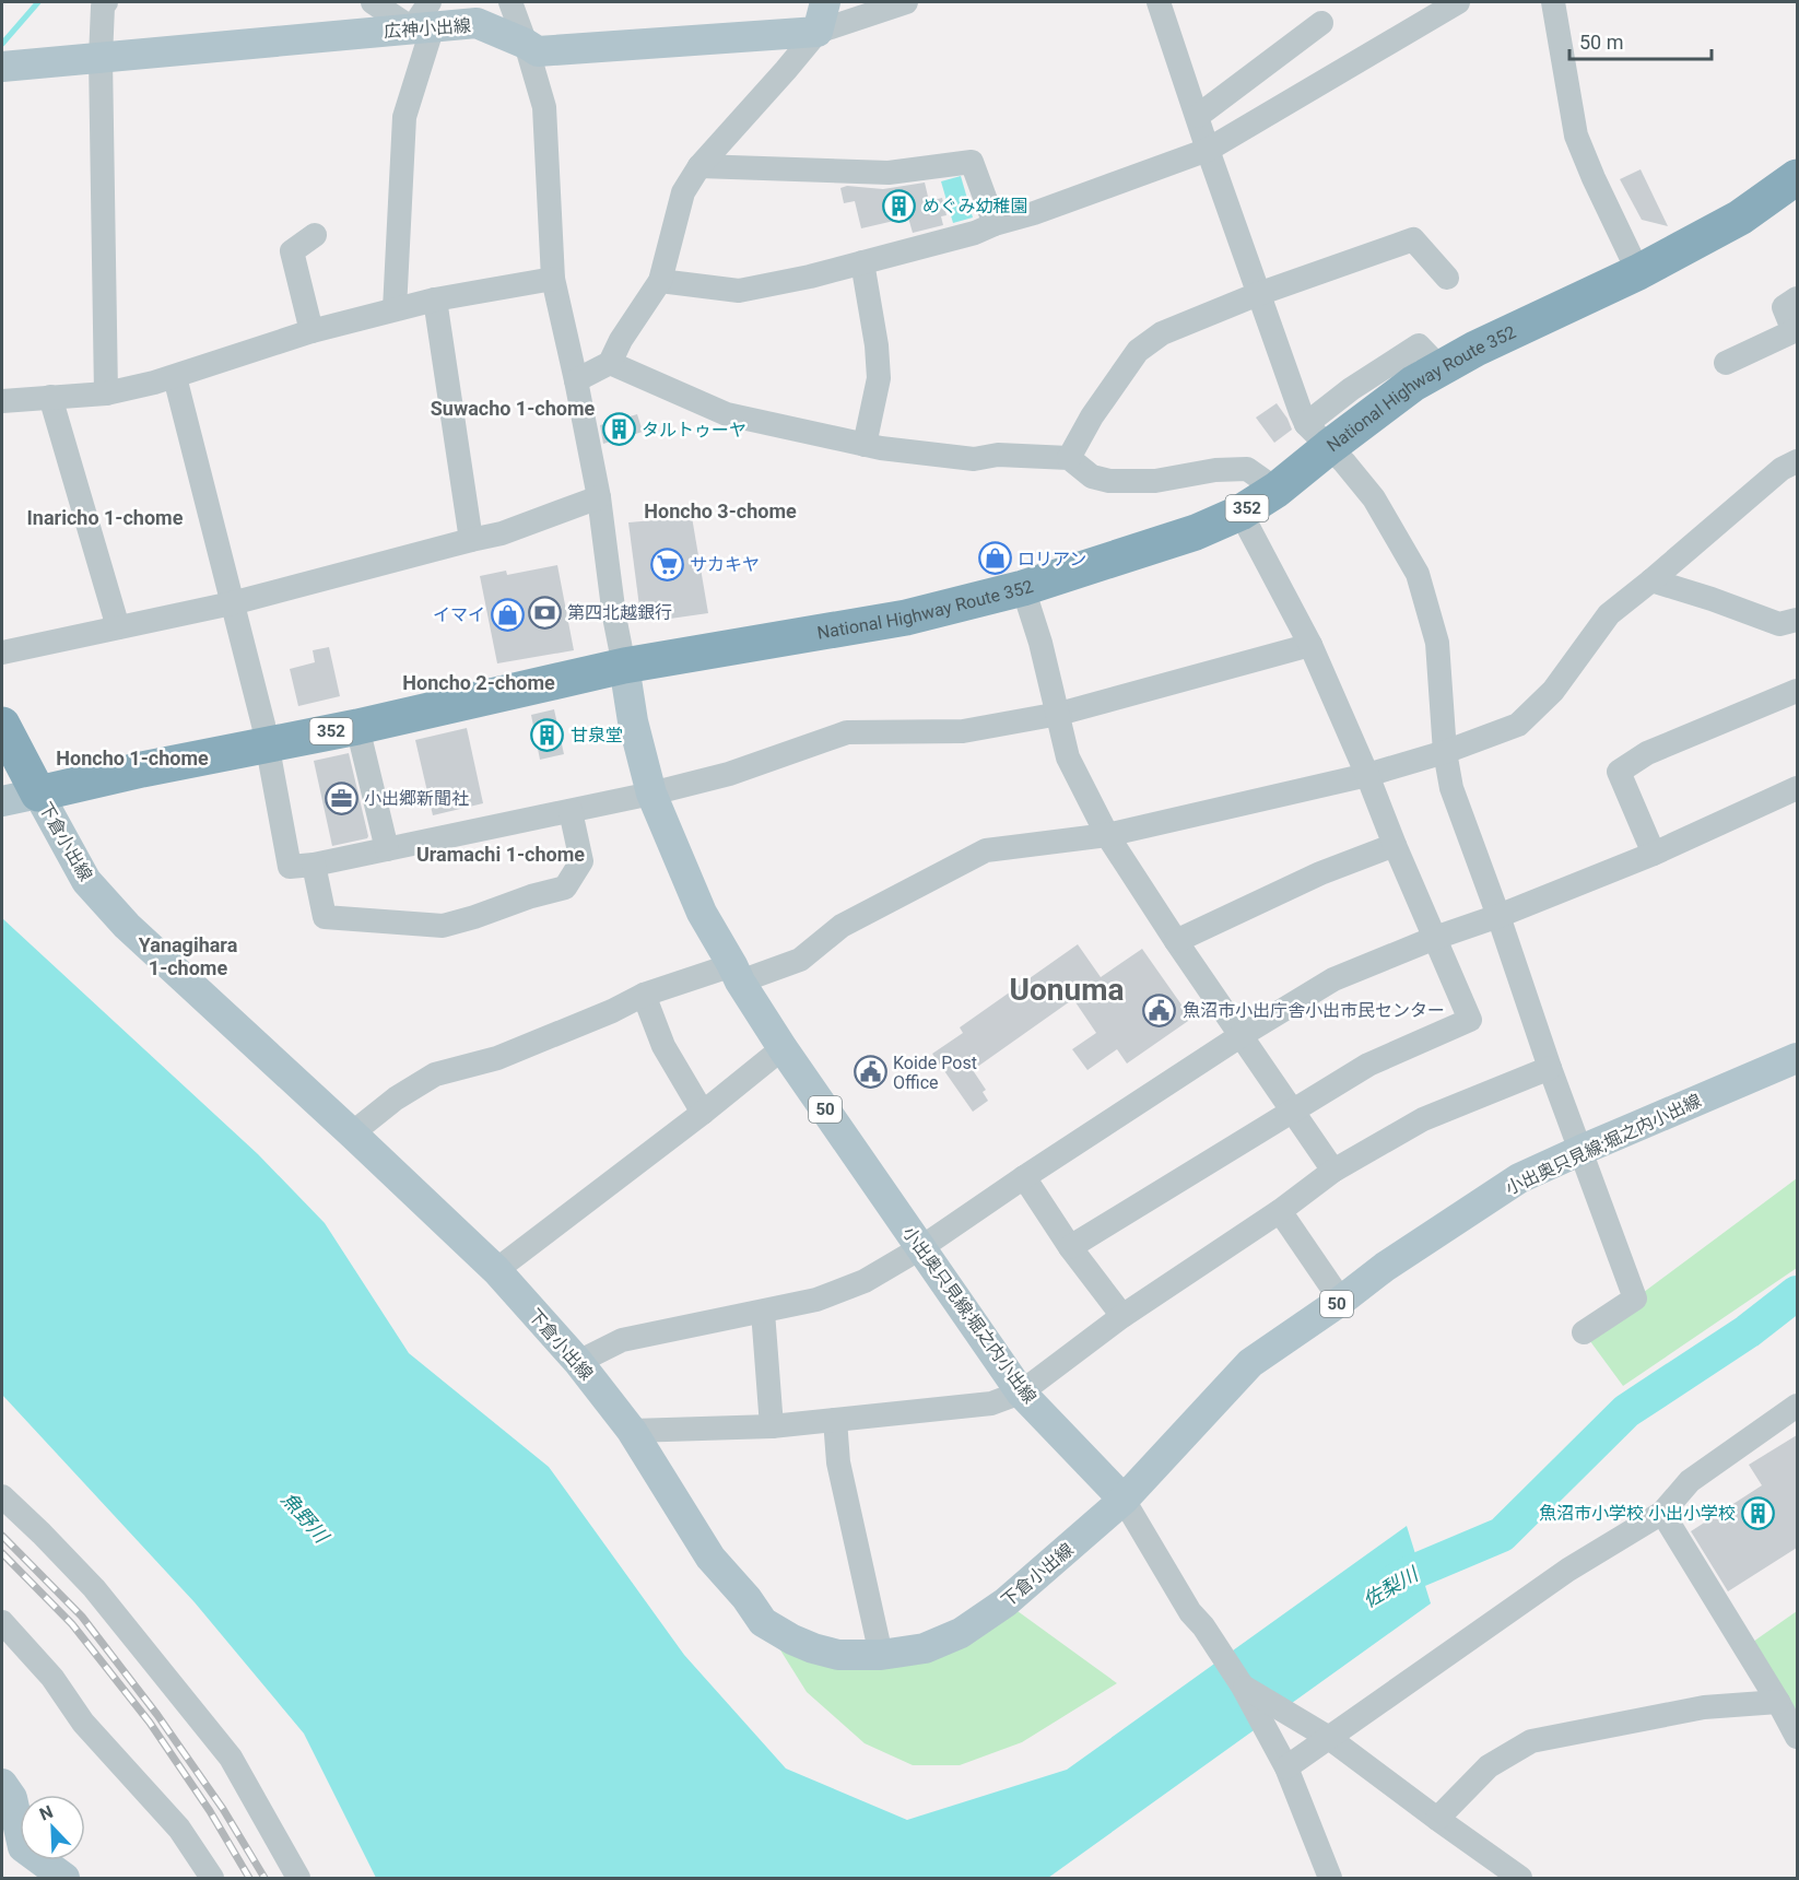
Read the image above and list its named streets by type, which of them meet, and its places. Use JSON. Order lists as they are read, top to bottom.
{
  "streets": {
    "highway": ["National Highway Route 352", "352"],
    "main road": [
      "広神小出線",
      "下倉小出線",
      "50",
      "小出奥只見線;堀之内小出線"
    ]
  },
  "crossings": [
    ["National Highway Route 352", "下倉小出線"],
    ["National Highway Route 352", "小出奥只見線;堀之内小出線"],
    ["下倉小出線", "小出奥只見線;堀之内小出線"]
  ],
  "districts": [
    "Suwacho 1-chome",
    "Honcho 3-chome",
    "Inaricho 1-chome",
    "Honcho 2-chome",
    "Honcho 1-chome",
    "Uramachi 1-chome",
    "Yanagihara 1-chome",
    "Uonuma"
  ],
  "water": ["魚野川", "佐梨川"],
  "places": {
    "building": [
      "めぐみ幼稚園",
      "タルトゥーヤ",
      "甘泉堂",
      "魚沼市小学校 小出小学校"
    ],
    "shop": ["ロリアン", "イマイ"],
    "supermarket": ["サカキヤ"],
    "bank": ["第四北越銀行"],
    "office": ["小出郷新聞社"],
    "public building": ["魚沼市小出庁舎小出市民センター", "Koide Post Office"]
  },
  "scale_bar": "50 m",
  "north": "top left"
}
